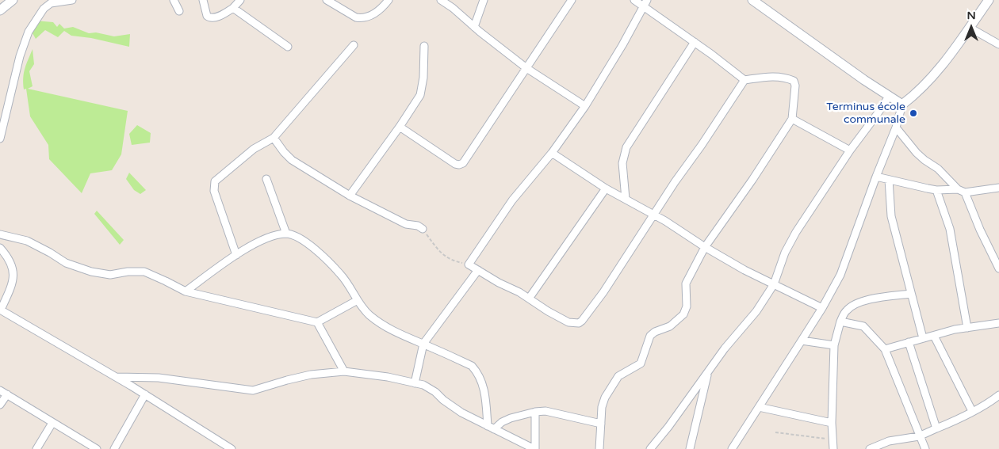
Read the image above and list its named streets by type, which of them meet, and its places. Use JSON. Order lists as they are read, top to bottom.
{
  "places": ["Terminus école communale"],
  "north": "top"
}
